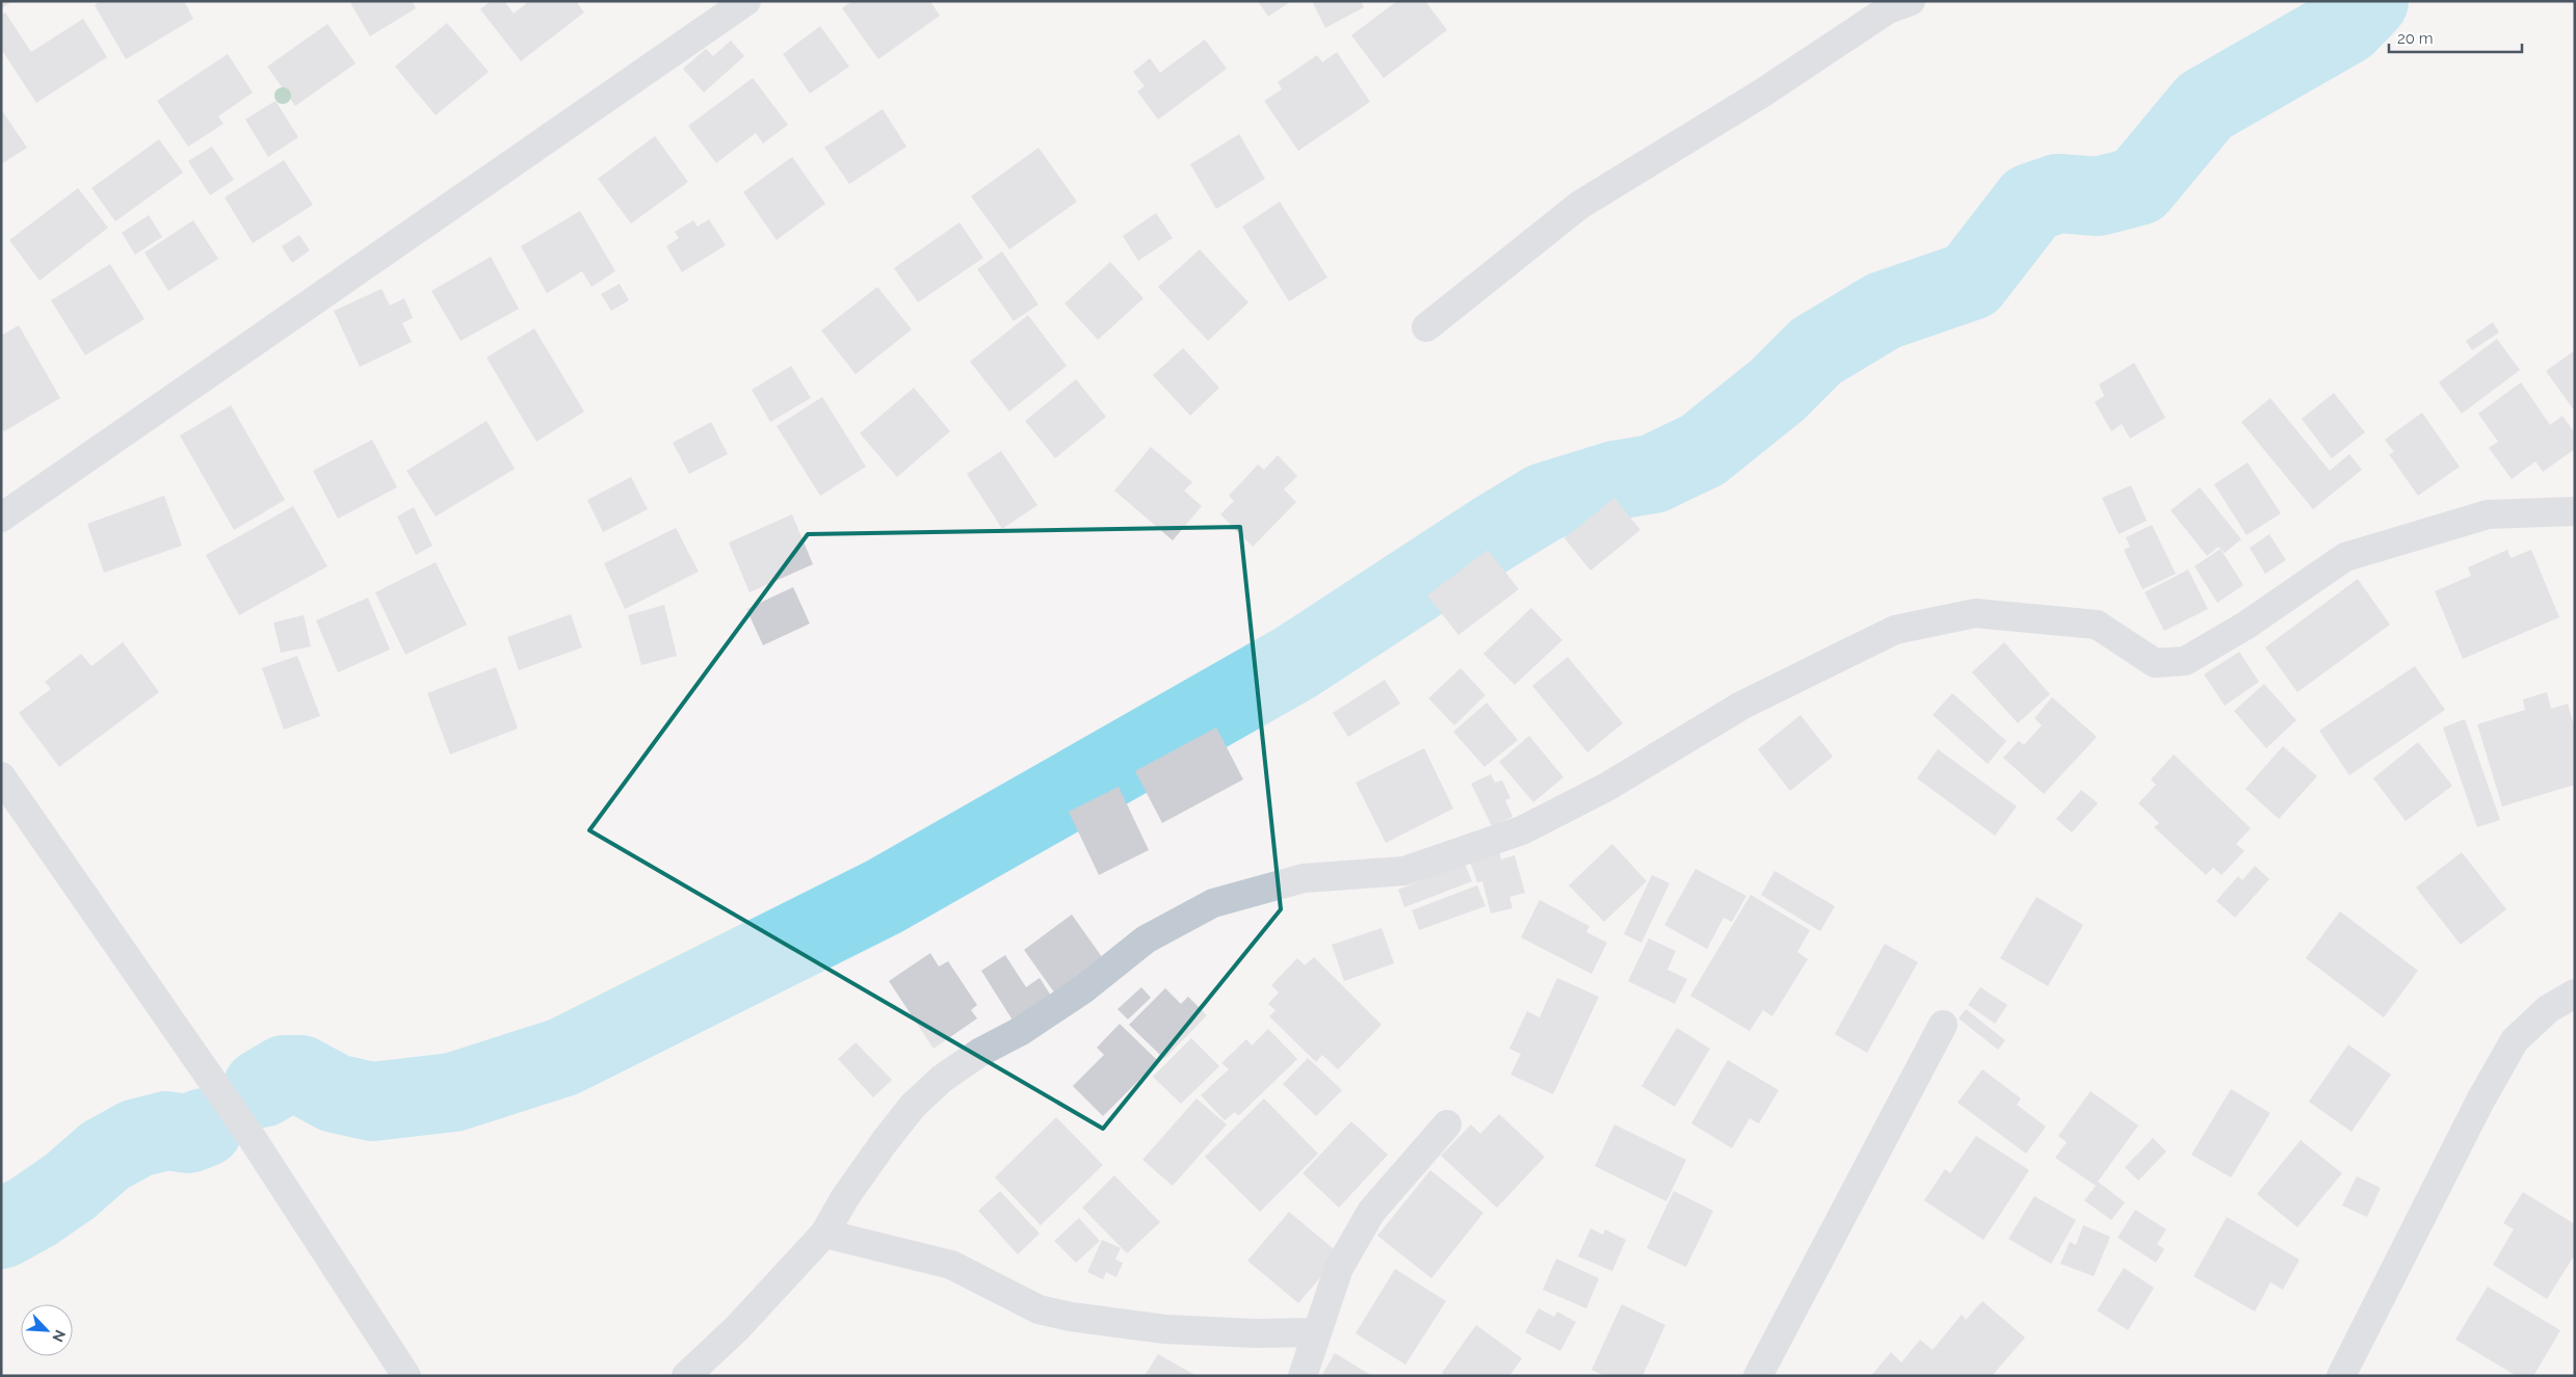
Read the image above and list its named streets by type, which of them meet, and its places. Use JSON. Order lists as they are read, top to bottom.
{
  "scale_bar": "20 m",
  "north": "bottom right"
}
